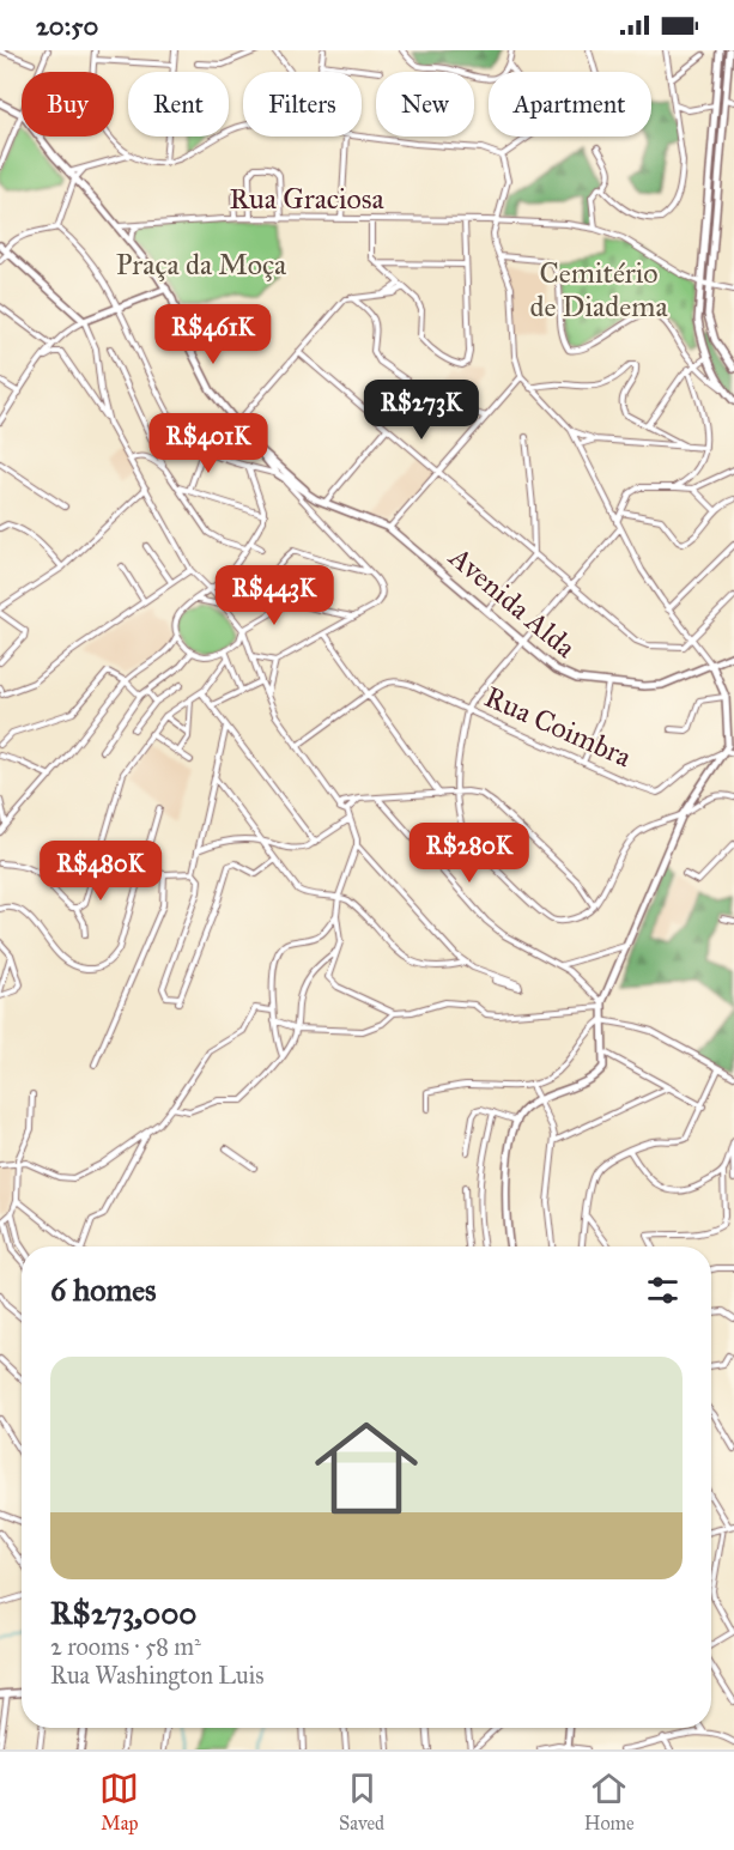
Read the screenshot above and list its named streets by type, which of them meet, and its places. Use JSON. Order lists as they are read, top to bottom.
{
  "streets": {
    "main road": ["Avenida Alda"],
    "street": ["Rua Graciosa", "Rua Coimbra"]
  },
  "crossings": [
    ["Rua Graciosa", "Avenida Alda"]
  ],
  "parks": ["Praça da Moça", "Cemitério de Diadema"],
  "page": {
    "status": "20:50",
    "chip": [
      "Buy",
      "Rent",
      "Filters",
      "New",
      "Apartment"
    ],
    "price": [
      "R$461K",
      "R$273K",
      "R$401K",
      "R$443K",
      "R$280K",
      "R$480K"
    ],
    "heading": "6 homes",
    "list": [
      {
        "name": "R$273,000",
        "note": "2 rooms · 58 m² · Rua Washington Luis"
      }
    ],
    "tabs": ["Map", "Saved", "Home"]
  }
}
